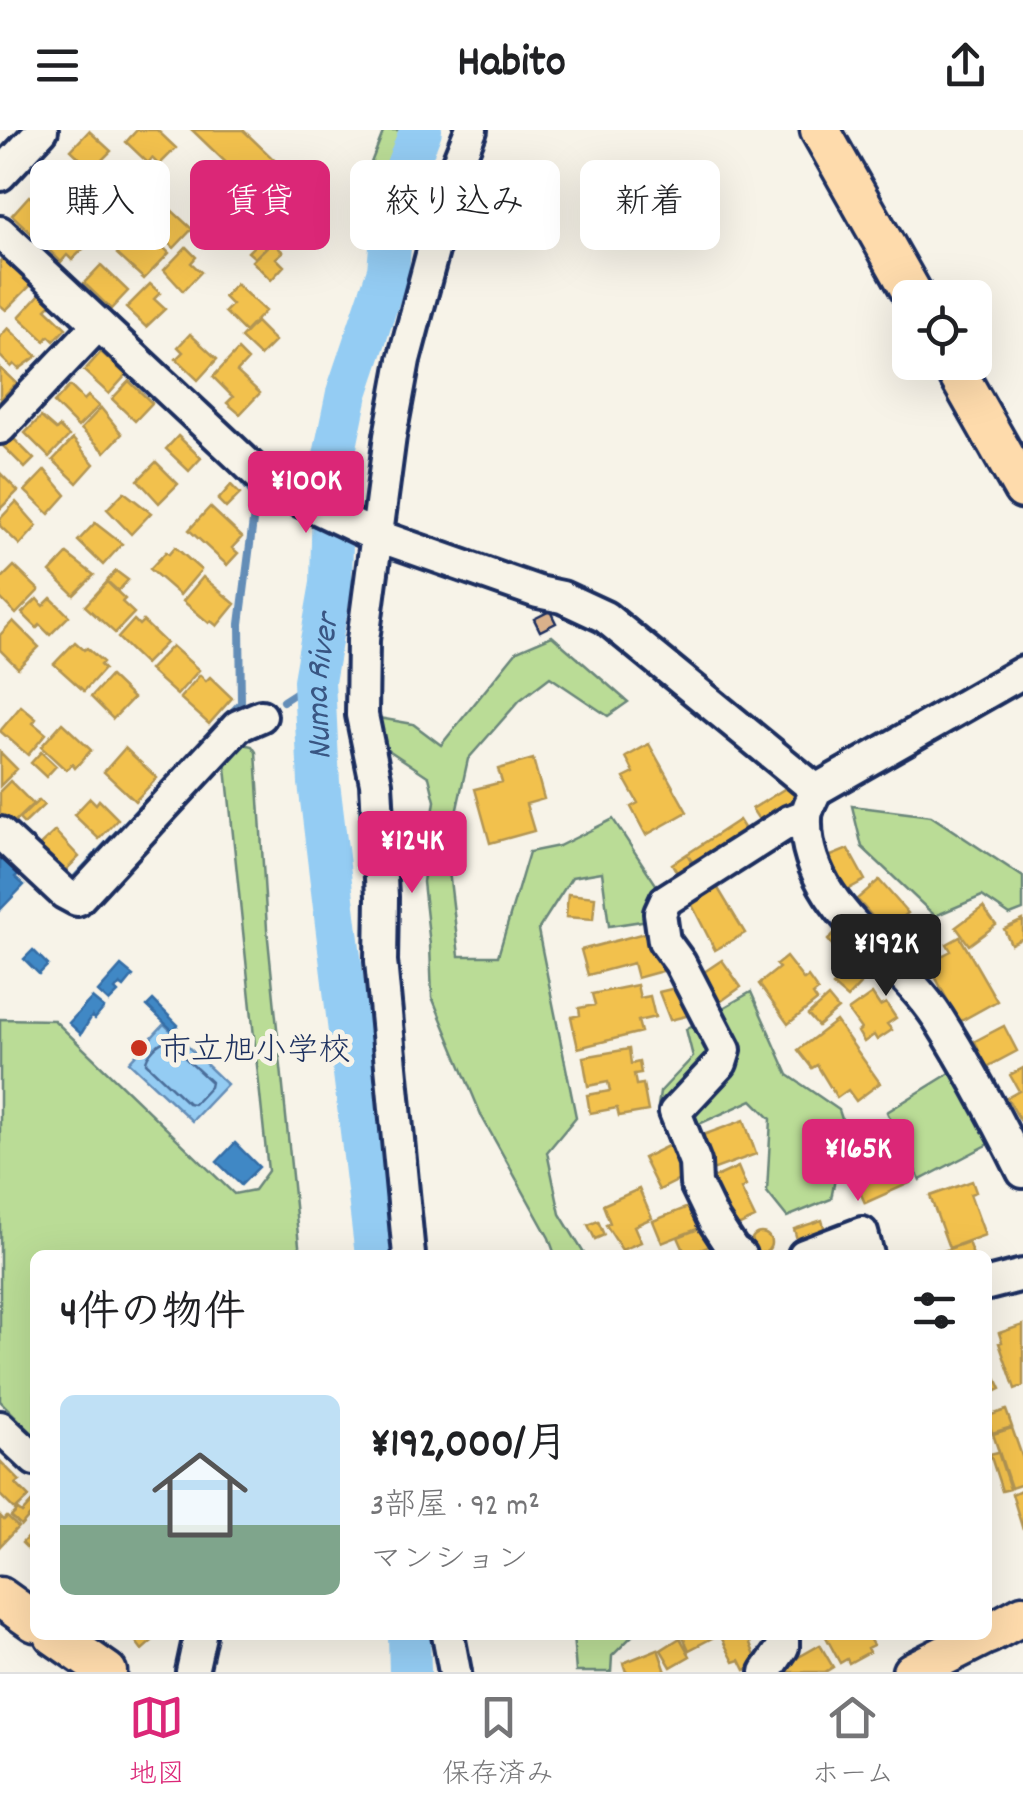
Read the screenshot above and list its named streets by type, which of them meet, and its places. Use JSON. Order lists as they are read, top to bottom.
{
  "water": ["Numa River"],
  "places": ["市立旭小学校"],
  "page": {
    "header": "Habito",
    "chip": [
      "購入",
      "賃貸",
      "絞り込み",
      "新着"
    ],
    "price": [
      "¥100K",
      "¥124K",
      "¥192K",
      "¥165K"
    ],
    "heading": "4件の物件",
    "list": [
      {
        "name": "¥192,000/月",
        "note": "3部屋 · 92 m² · マンション"
      }
    ],
    "tabs": ["地図", "保存済み", "ホーム"]
  }
}
